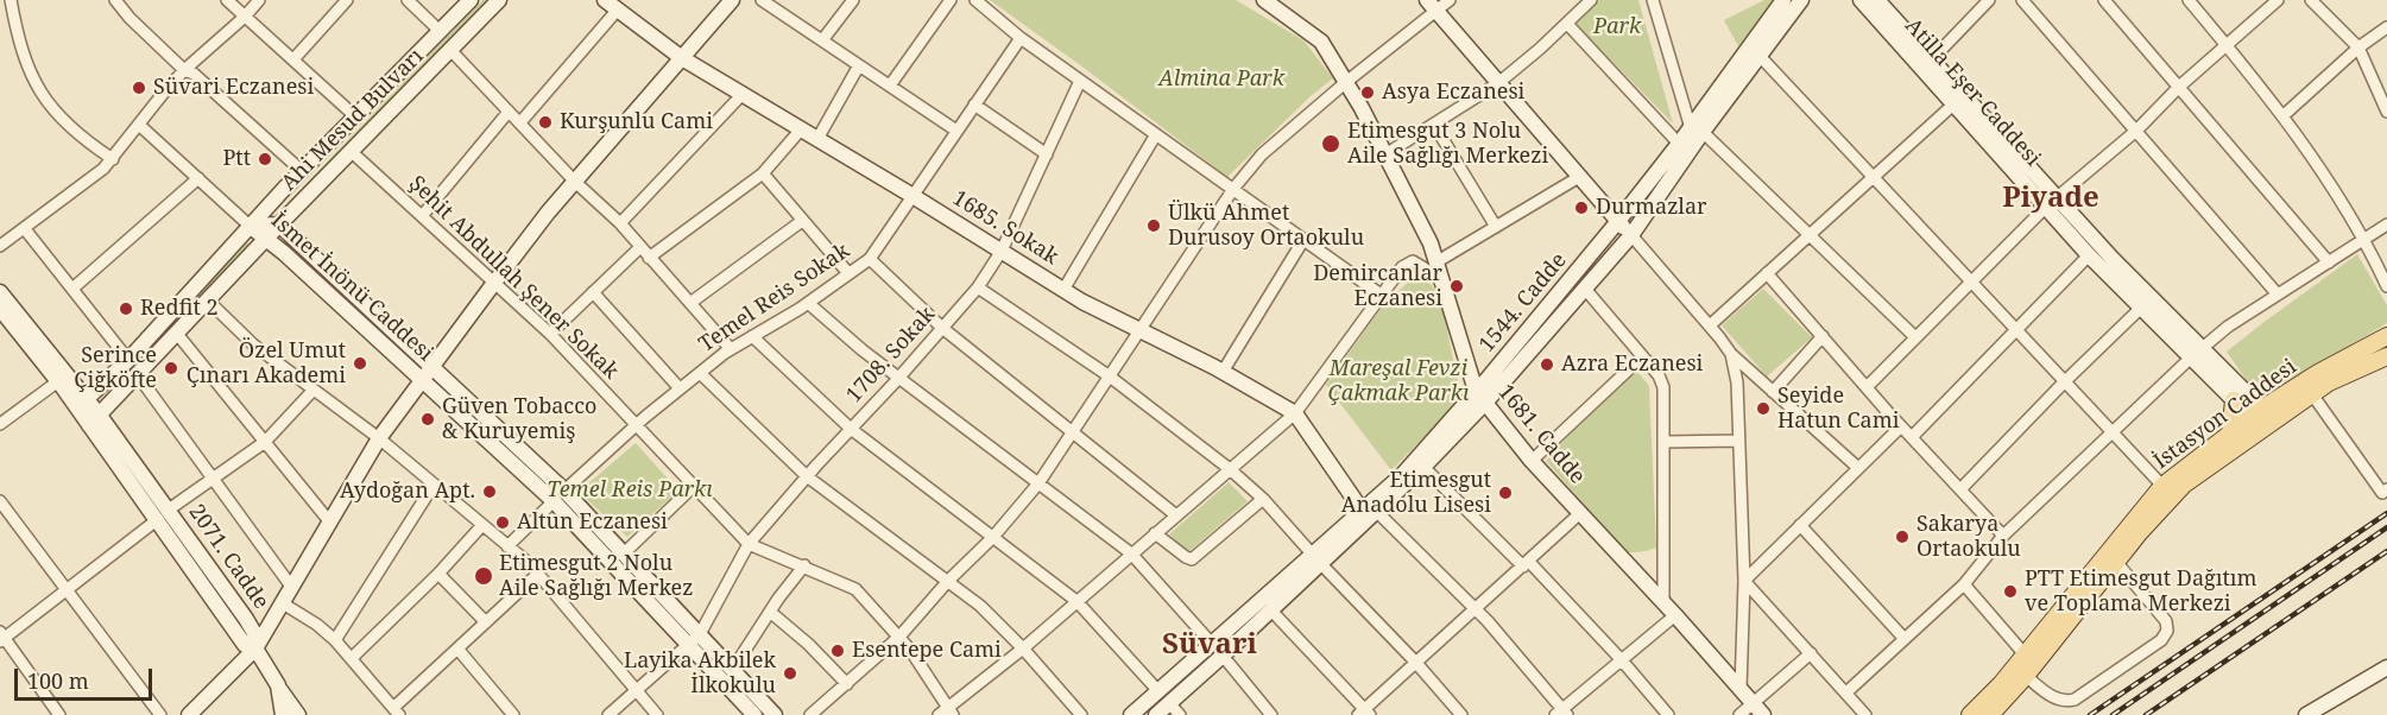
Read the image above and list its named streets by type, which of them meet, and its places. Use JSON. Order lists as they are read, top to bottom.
{
  "streets": {
    "main road": [
      "Atilla Eşer Caddesi",
      "Ahi Mesud Bulvarı",
      "1685. Sokak",
      "İsmet İnönü Caddesi",
      "1544. Cadde",
      "İstasyon Caddesi",
      "1681. Cadde",
      "2071. Cadde"
    ],
    "street": ["Şehit Abdullah Şener Sokak", "Temel Reis Sokak", "1708. Sokak"]
  },
  "crossings": [
    ["Atilla Eşer Caddesi", "İstasyon Caddesi"],
    ["Ahi Mesud Bulvarı", "Şehit Abdullah Şener Sokak"],
    ["Ahi Mesud Bulvarı", "İsmet İnönü Caddesi"],
    ["Ahi Mesud Bulvarı", "2071. Cadde"],
    ["1685. Sokak", "Temel Reis Sokak"],
    ["1685. Sokak", "1544. Cadde"],
    ["1685. Sokak", "1708. Sokak"],
    ["Şehit Abdullah Şener Sokak", "Temel Reis Sokak"],
    ["Şehit Abdullah Şener Sokak", "1708. Sokak"],
    ["İsmet İnönü Caddesi", "Temel Reis Sokak"],
    ["İsmet İnönü Caddesi", "1708. Sokak"],
    ["1544. Cadde", "1681. Cadde"]
  ],
  "districts": ["Piyade", "Süvari"],
  "parks": [
    "Park",
    "Almina Park",
    "Mareşal Fevzi Çakmak Parkı",
    "Temel Reis Parkı"
  ],
  "places": [
    "Süvari Eczanesi",
    "Asya Eczanesi",
    "Kurşunlu Cami",
    "Etimesgut 3 Nolu Aile Sağlığı Merkezi",
    "Ptt",
    "Durmazlar",
    "Ülkü Ahmet Durusoy Ortaokulu",
    "Demircanlar Eczanesi",
    "Redfit 2",
    "Özel Umut Çınarı Akademi",
    "Azra Eczanesi",
    "Serince Çiğköfte",
    "Seyide Hatun Cami",
    "Güven Tobacco & Kuruyemiş",
    "Aydoğan Apt.",
    "Etimesgut Anadolu Lisesi",
    "Altun Eczanesi",
    "Sakarya Ortaokulu",
    "Etimesgut 2 Nolu Aile Sağlığı Merkez",
    "PTT Etimesgut Dağıtım ve Toplama Merkezi",
    "Esentepe Cami",
    "Layika Akbilek İlkokulu"
  ],
  "scale_bar": "100 m"
}
